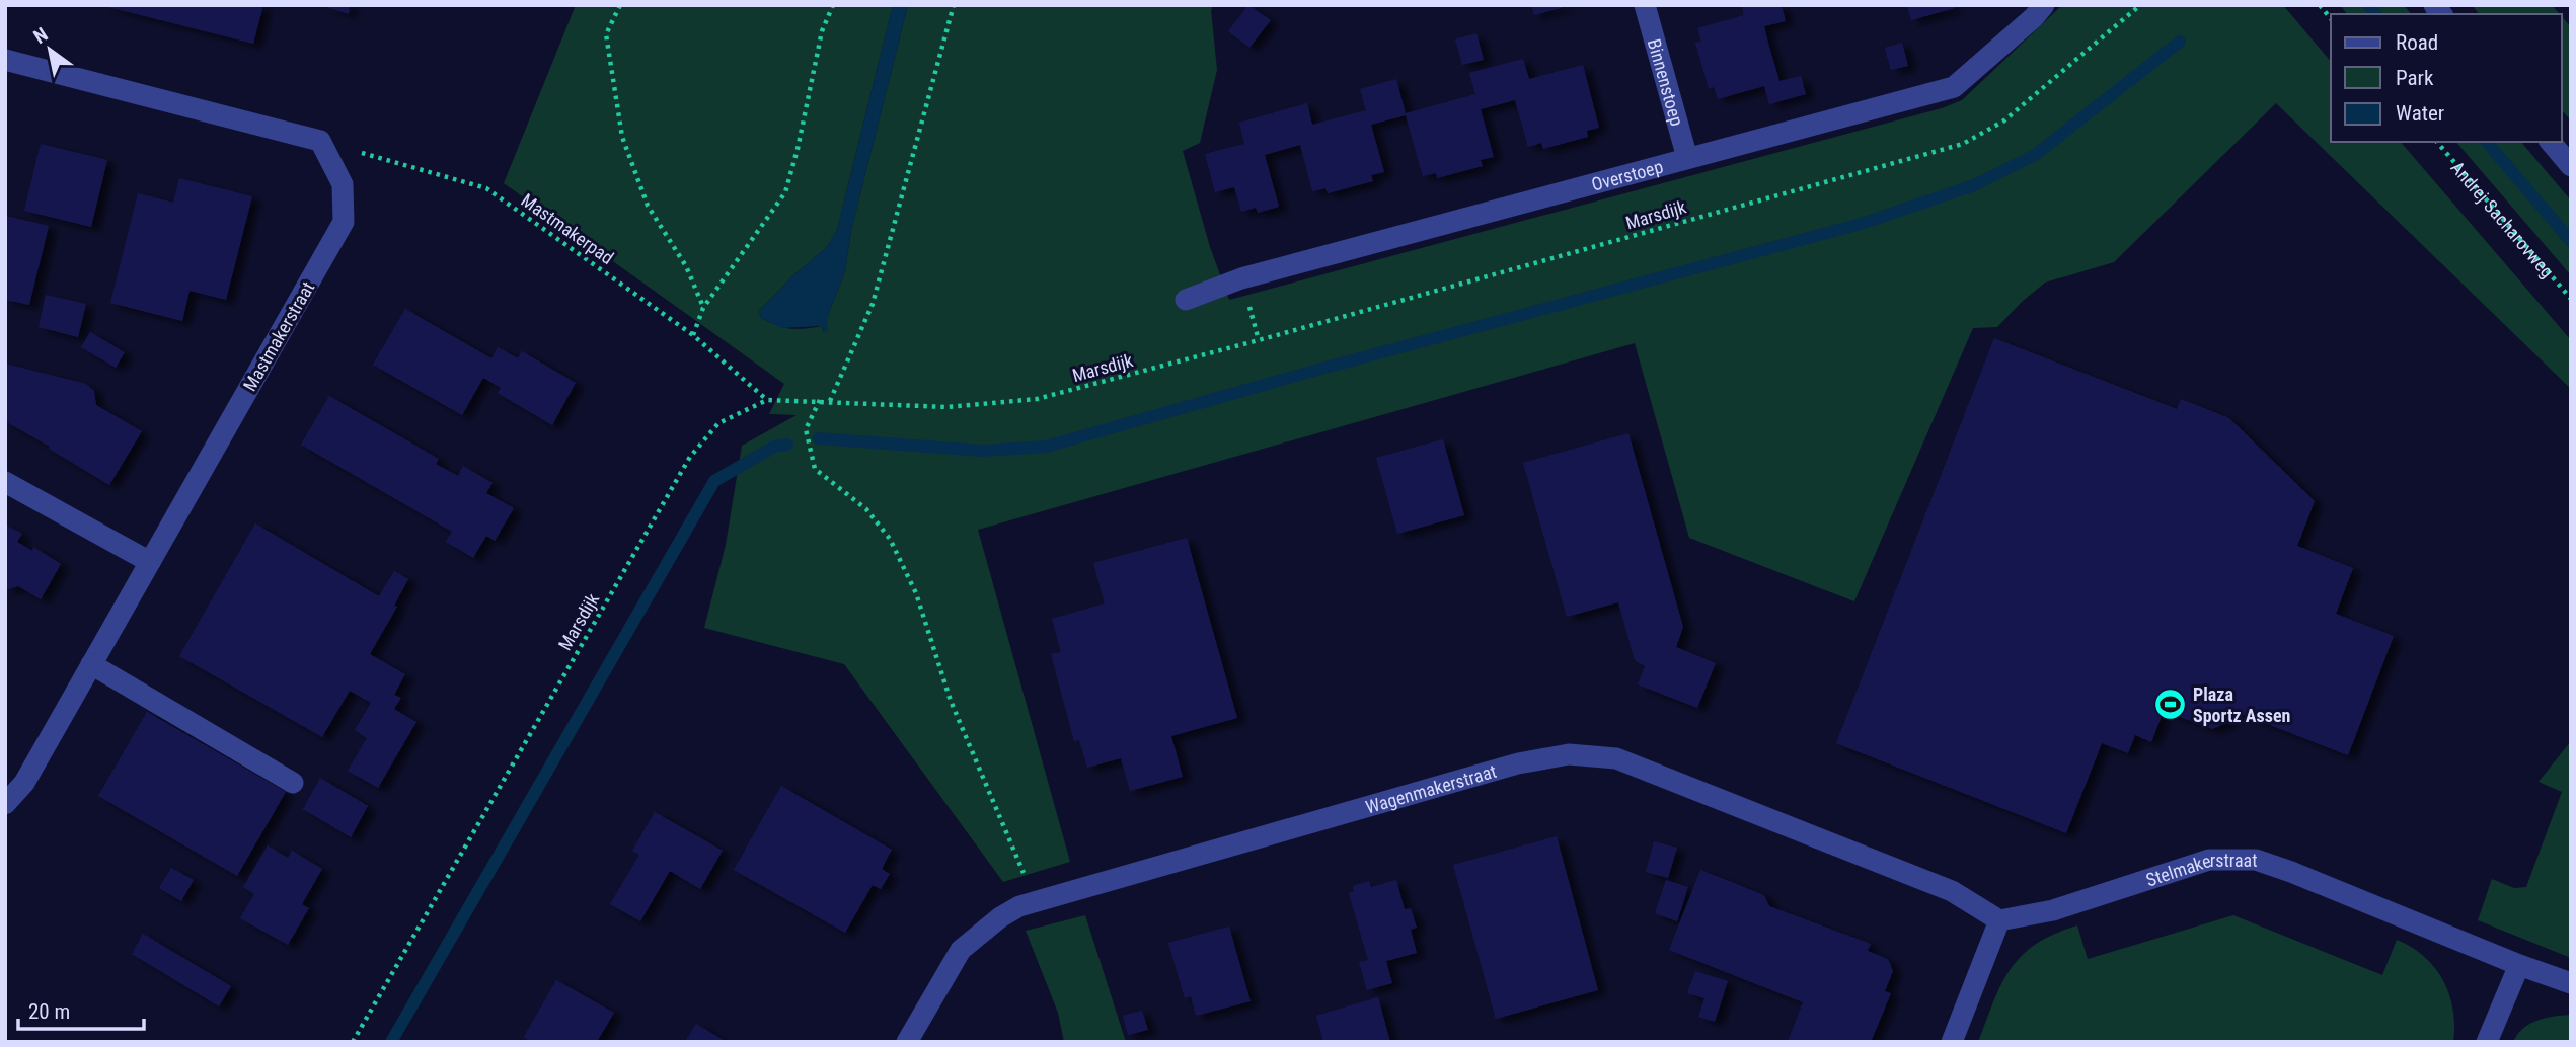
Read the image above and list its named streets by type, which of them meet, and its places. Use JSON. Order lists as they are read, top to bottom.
{
  "streets": {
    "street": [
      "Binnenstoep",
      "Overstoep",
      "Mastmakerstraat",
      "Wagenmakerstraat",
      "Stelmakerstraat"
    ],
    "path": ["Marsdijk", "Andrej Sacharovweg", "Mastmakerpad"]
  },
  "crossings": [
    ["Binnenstoep", "Overstoep"],
    ["Marsdijk", "Mastmakerpad"],
    ["Mastmakerpad", "Mastmakerstraat"],
    ["Wagenmakerstraat", "Stelmakerstraat"]
  ],
  "places": {
    "sports": ["Plaza Sportz Assen"]
  },
  "legend": ["Road", "Park", "Water"],
  "scale_bar": "20 m",
  "north": "top left"
}
